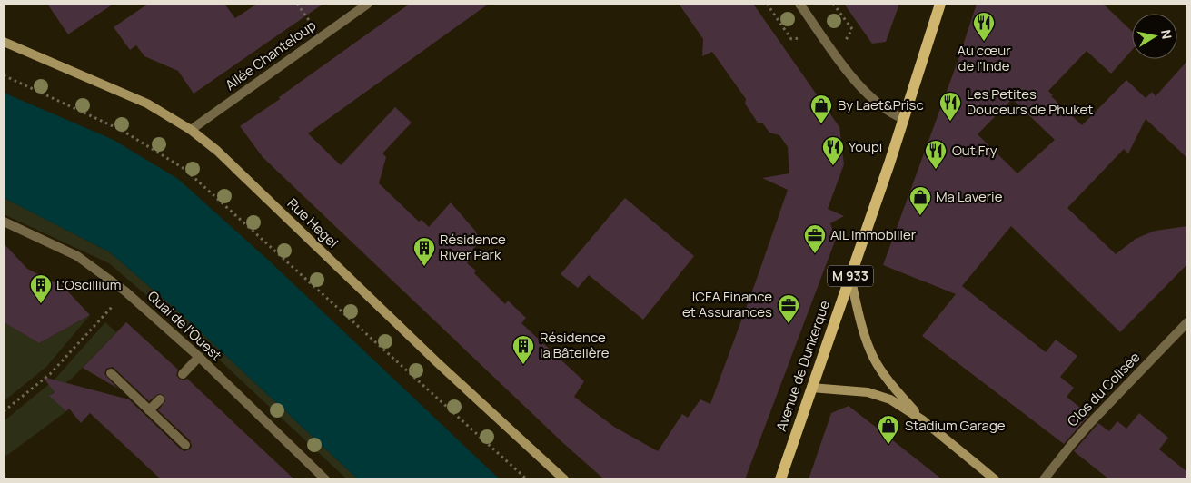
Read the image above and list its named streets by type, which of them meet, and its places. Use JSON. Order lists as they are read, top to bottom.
{
  "streets": {
    "main road": ["M 933", "Avenue de Dunkerque"],
    "street": [
      "Allée Chanteloup",
      "Rue Hegel",
      "Quai de l'Ouest",
      "Clos du Colisée"
    ]
  },
  "crossings": [
    ["Allée Chanteloup", "Rue Hegel"]
  ],
  "places": {
    "restaurant": [
      "Au cœur de l'Inde",
      "Les Petites Douceurs de Phuket",
      "Youpi",
      "Out Fry"
    ],
    "shop": ["By Laet&Prisc", "Ma Laverie", "Stadium Garage"],
    "office": ["AIL Immobilier", "ICFA Finance et Assurances"],
    "building": ["Résidence River Park", "L'Oscillium", "Résidence la Bâtelière"]
  },
  "north": "right"
}
